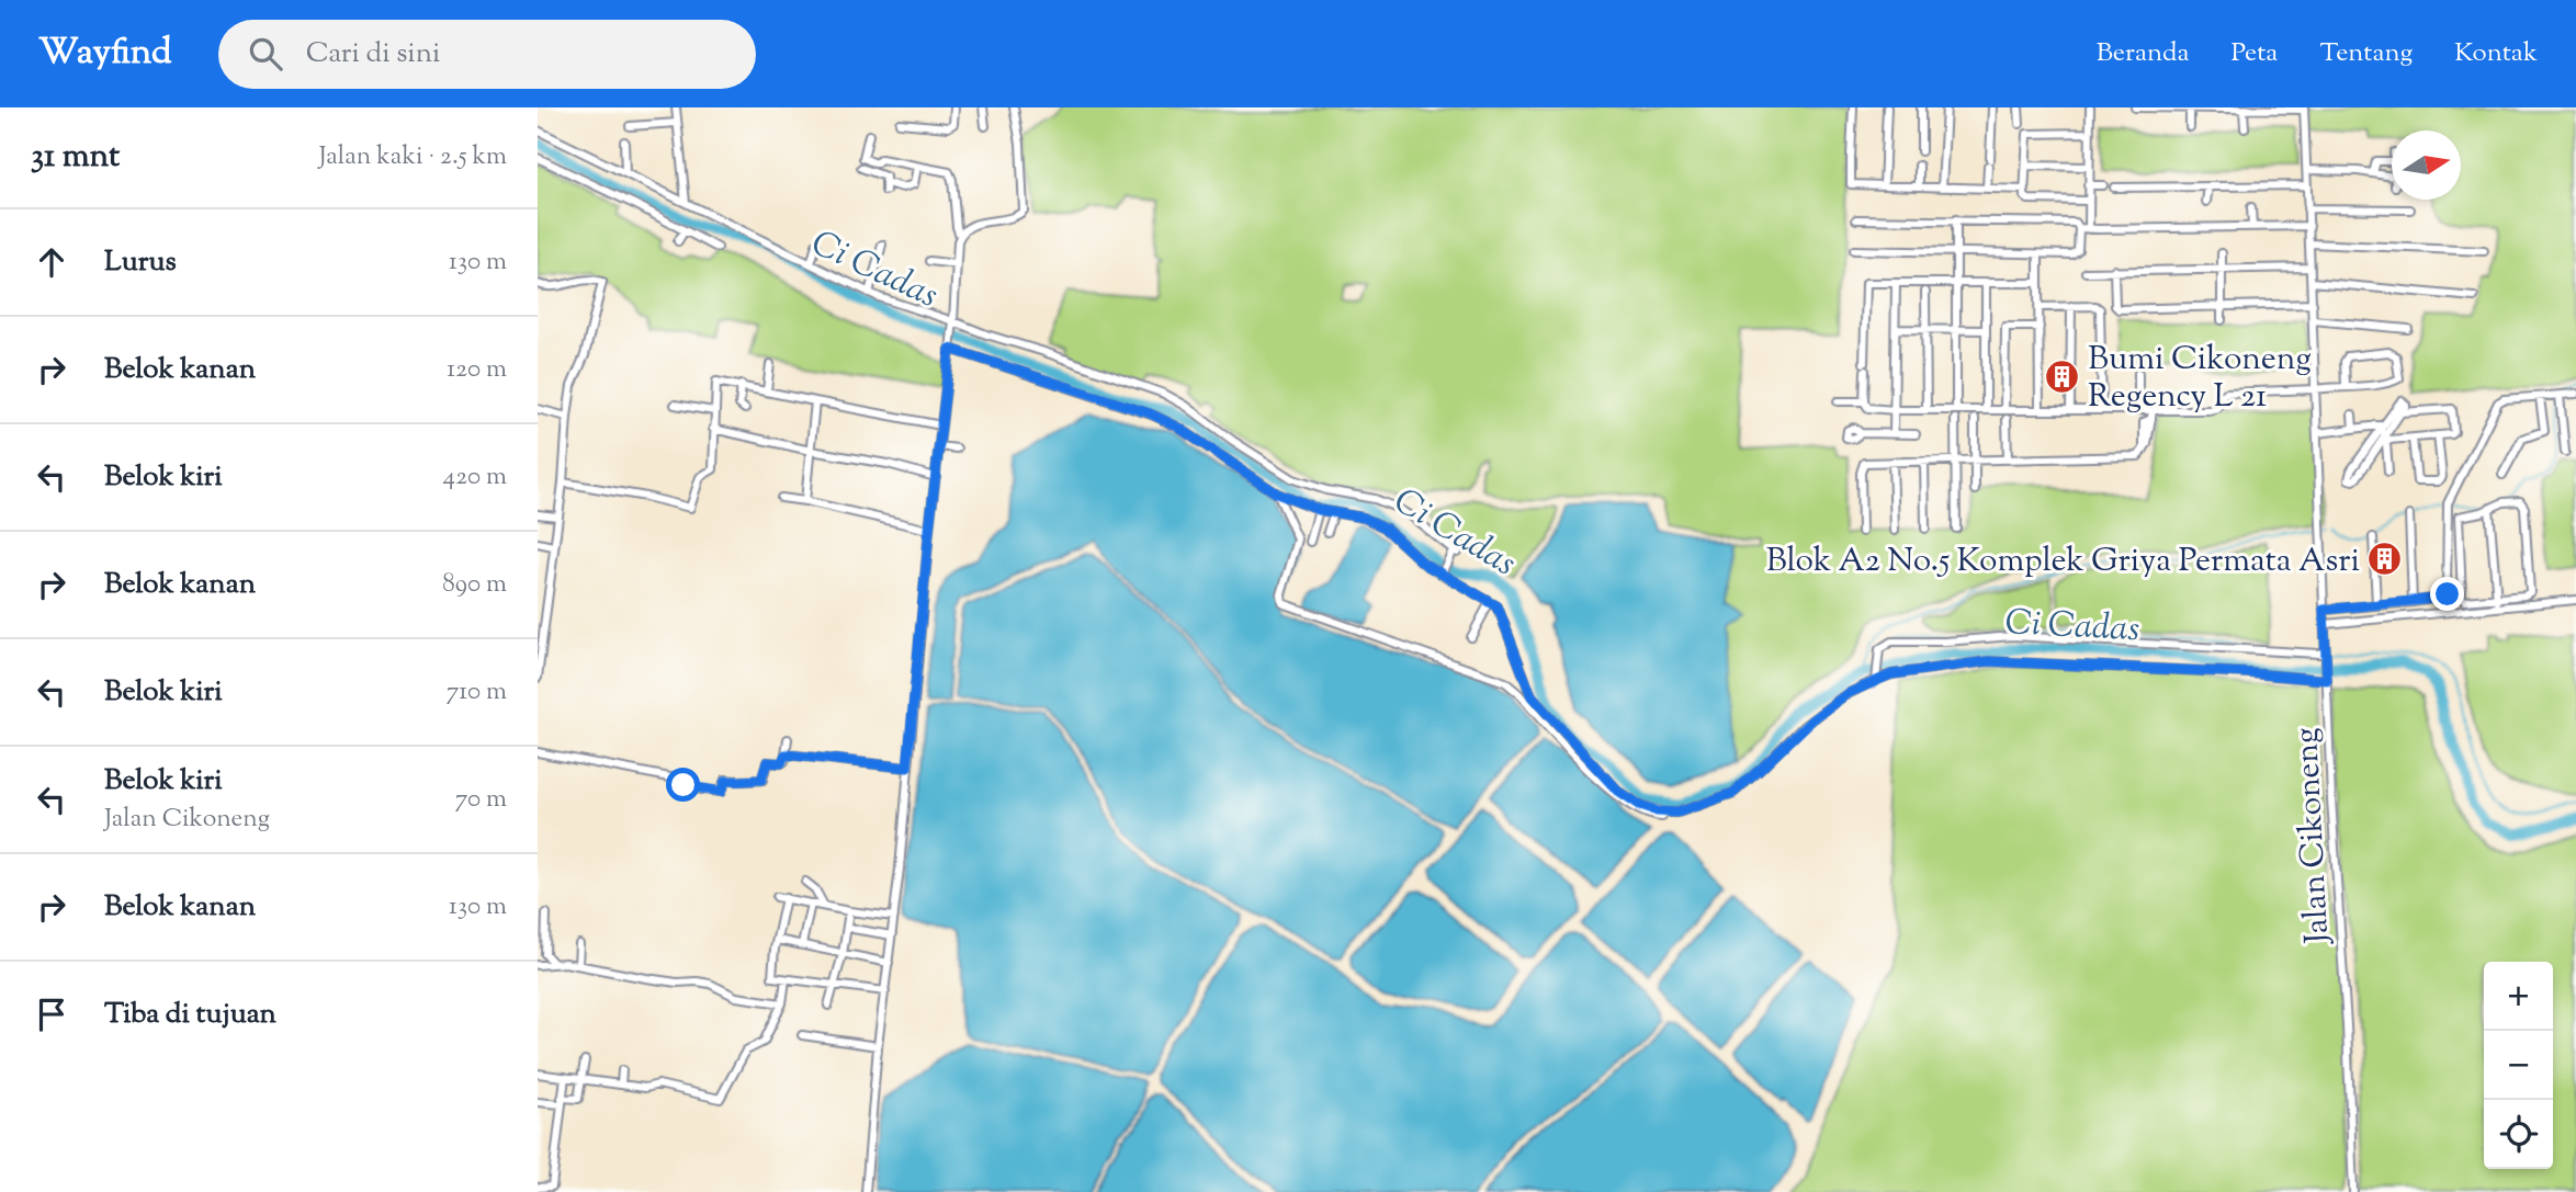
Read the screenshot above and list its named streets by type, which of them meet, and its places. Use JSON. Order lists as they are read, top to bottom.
{
  "streets": {
    "street": ["Jalan Cikoneng"]
  },
  "water": ["Ci Cadas"],
  "places": {
    "building": ["Bumi Cikoneng Regency L 21", "Blok A2 No.5 Komplek Griya Permata Asri"]
  },
  "north": "right",
  "page": {
    "header": "Wayfind",
    "search": "Cari di sini",
    "nav": [
      "Beranda",
      "Peta",
      "Tentang",
      "Kontak"
    ],
    "heading": ["31 mnt", "Jalan kaki · 2.5 km"],
    "list": [
      ["Lurus", "130 m"],
      ["Belok kanan", "120 m"],
      ["Belok kiri", "420 m"],
      ["Belok kanan", "890 m"],
      ["Belok kiri", "710 m"],
      ["Belok kiri", "Jalan Cikoneng", "70 m"],
      ["Belok kanan", "130 m"],
      "Tiba di tujuan"
    ],
    "map_buttons": ["+", "−"]
  }
}
